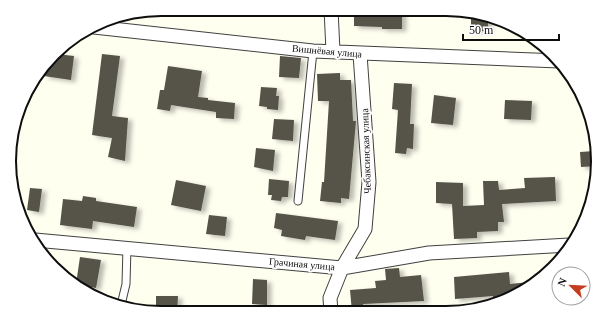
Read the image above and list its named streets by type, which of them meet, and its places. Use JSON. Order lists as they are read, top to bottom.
{
  "streets": {
    "street": ["Вишнёвая улица", "Чебаксинская улица", "Грачиная улица"]
  },
  "crossings": [
    ["Вишнёвая улица", "Чебаксинская улица"],
    ["Чебаксинская улица", "Грачиная улица"]
  ],
  "scale_bar": "50 m",
  "north": "top left"
}
